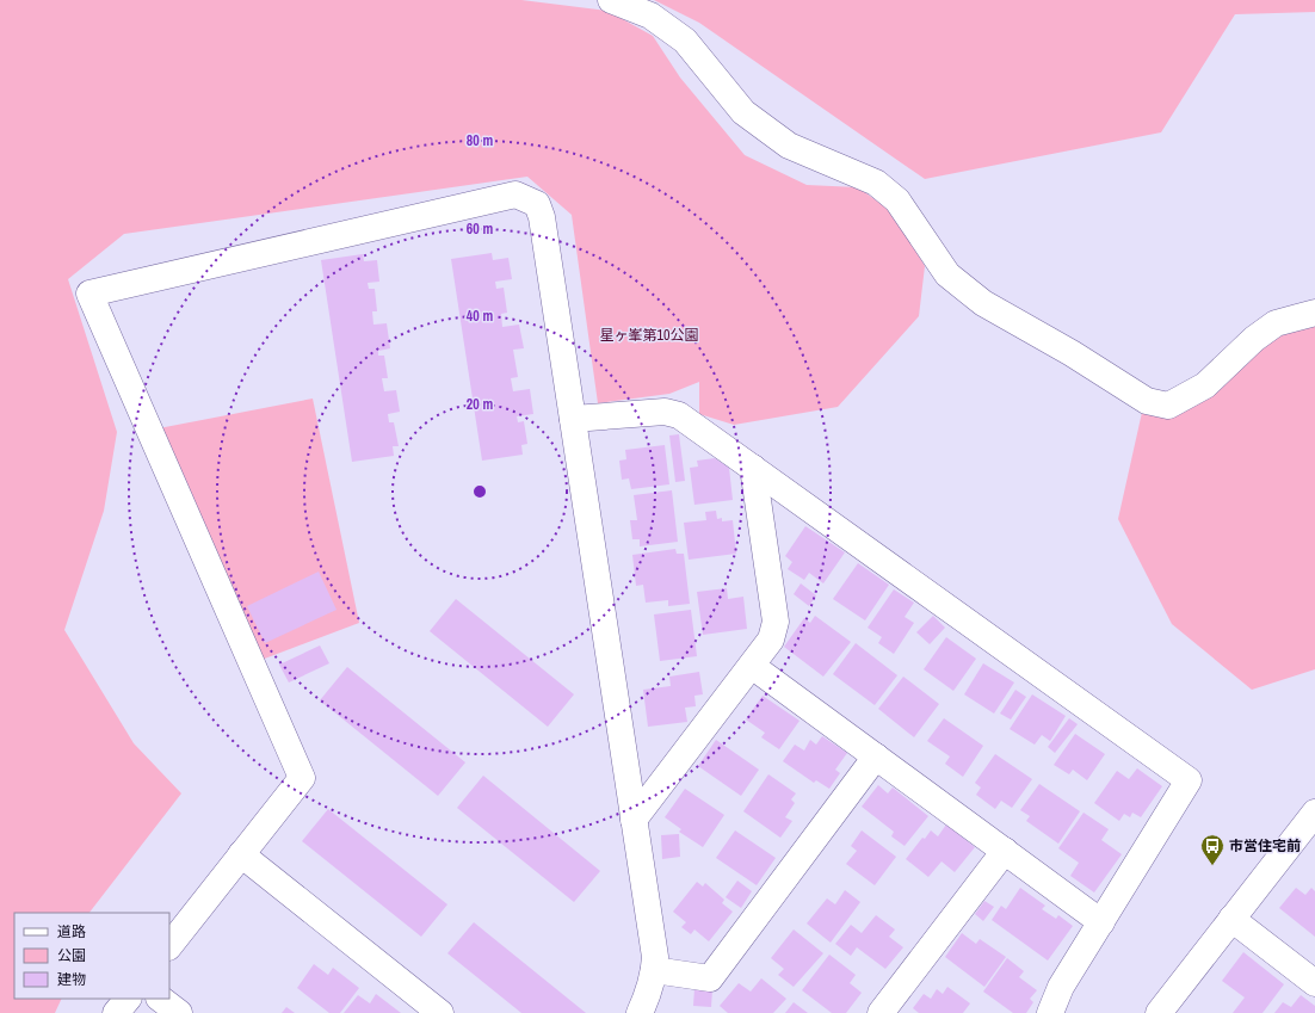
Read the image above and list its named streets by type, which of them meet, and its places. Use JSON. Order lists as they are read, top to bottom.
{
  "parks": ["星ヶ峯第10公園"],
  "places": {
    "bus stop": ["市営住宅前"]
  },
  "legend": ["道路", "公園", "建物"],
  "rings": [
    "80 m",
    "60 m",
    "40 m",
    "20 m"
  ]
}
